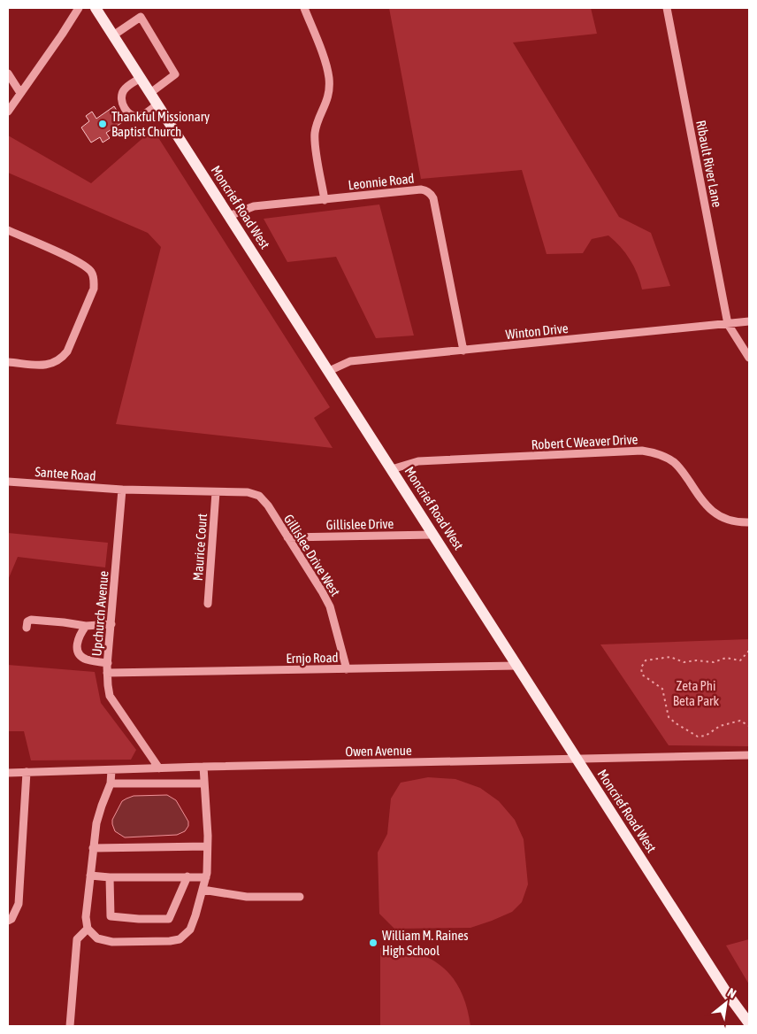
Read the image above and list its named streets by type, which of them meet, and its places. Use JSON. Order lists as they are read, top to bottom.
{
  "streets": {
    "main road": ["Moncrief Road West"],
    "street": [
      "Ribault River Lane",
      "Leonnie Road",
      "Winton Drive",
      "Robert C Weaver Drive",
      "Santee Road",
      "Gillislee Drive",
      "Maurice Court",
      "Gillislee Drive West",
      "Upchurch Avenue",
      "Ernjo Road",
      "Owen Avenue"
    ]
  },
  "crossings": [
    ["Ribault River Lane", "Winton Drive"],
    ["Leonnie Road", "Moncrief Road West"],
    ["Leonnie Road", "Winton Drive"],
    ["Moncrief Road West", "Winton Drive"],
    ["Moncrief Road West", "Robert C Weaver Drive"],
    ["Moncrief Road West", "Gillislee Drive"],
    ["Moncrief Road West", "Ernjo Road"],
    ["Moncrief Road West", "Owen Avenue"],
    ["Santee Road", "Upchurch Avenue"],
    ["Gillislee Drive", "Gillislee Drive West"],
    ["Maurice Court", "Gillislee Drive West"],
    ["Gillislee Drive West", "Ernjo Road"],
    ["Upchurch Avenue", "Ernjo Road"],
    ["Upchurch Avenue", "Owen Avenue"]
  ],
  "parks": ["Zeta Phi Beta Park"],
  "places": ["Thankful Missionary Baptist Church", "William M. Raines High School"],
  "north": "top right"
}
